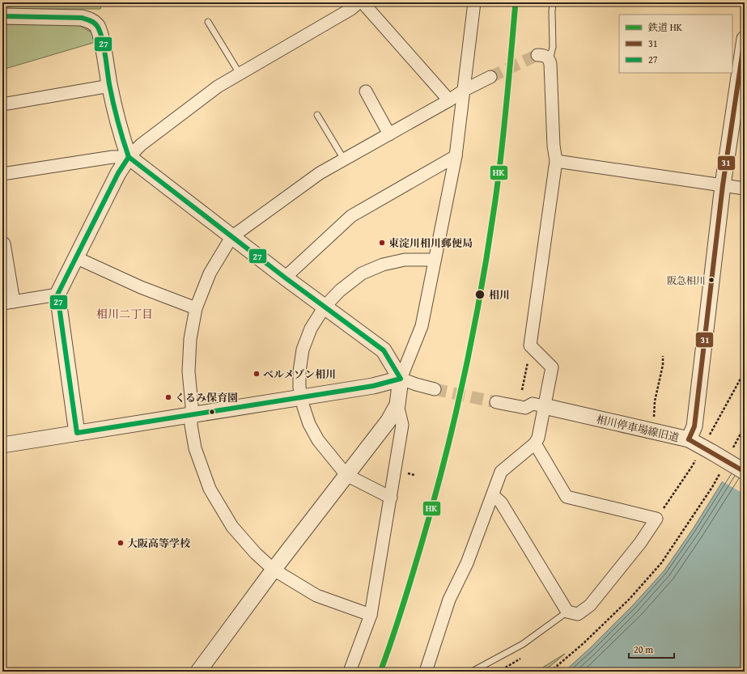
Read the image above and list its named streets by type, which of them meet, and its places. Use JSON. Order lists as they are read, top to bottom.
{
  "streets": {
    "street": ["相川停車場線旧道"]
  },
  "districts": ["相川二丁目"],
  "places": [
    "東淀川相川郵便局",
    "阪急相川",
    "相川",
    "ベルメゾン相川",
    "くるみ保育園",
    "大阪高等学校"
  ],
  "lines": ["rail line HK", "transit line 27", "transit line 31"],
  "legend": ["鉄道 HK", "31", "27"],
  "scale_bar": "20 m"
}
